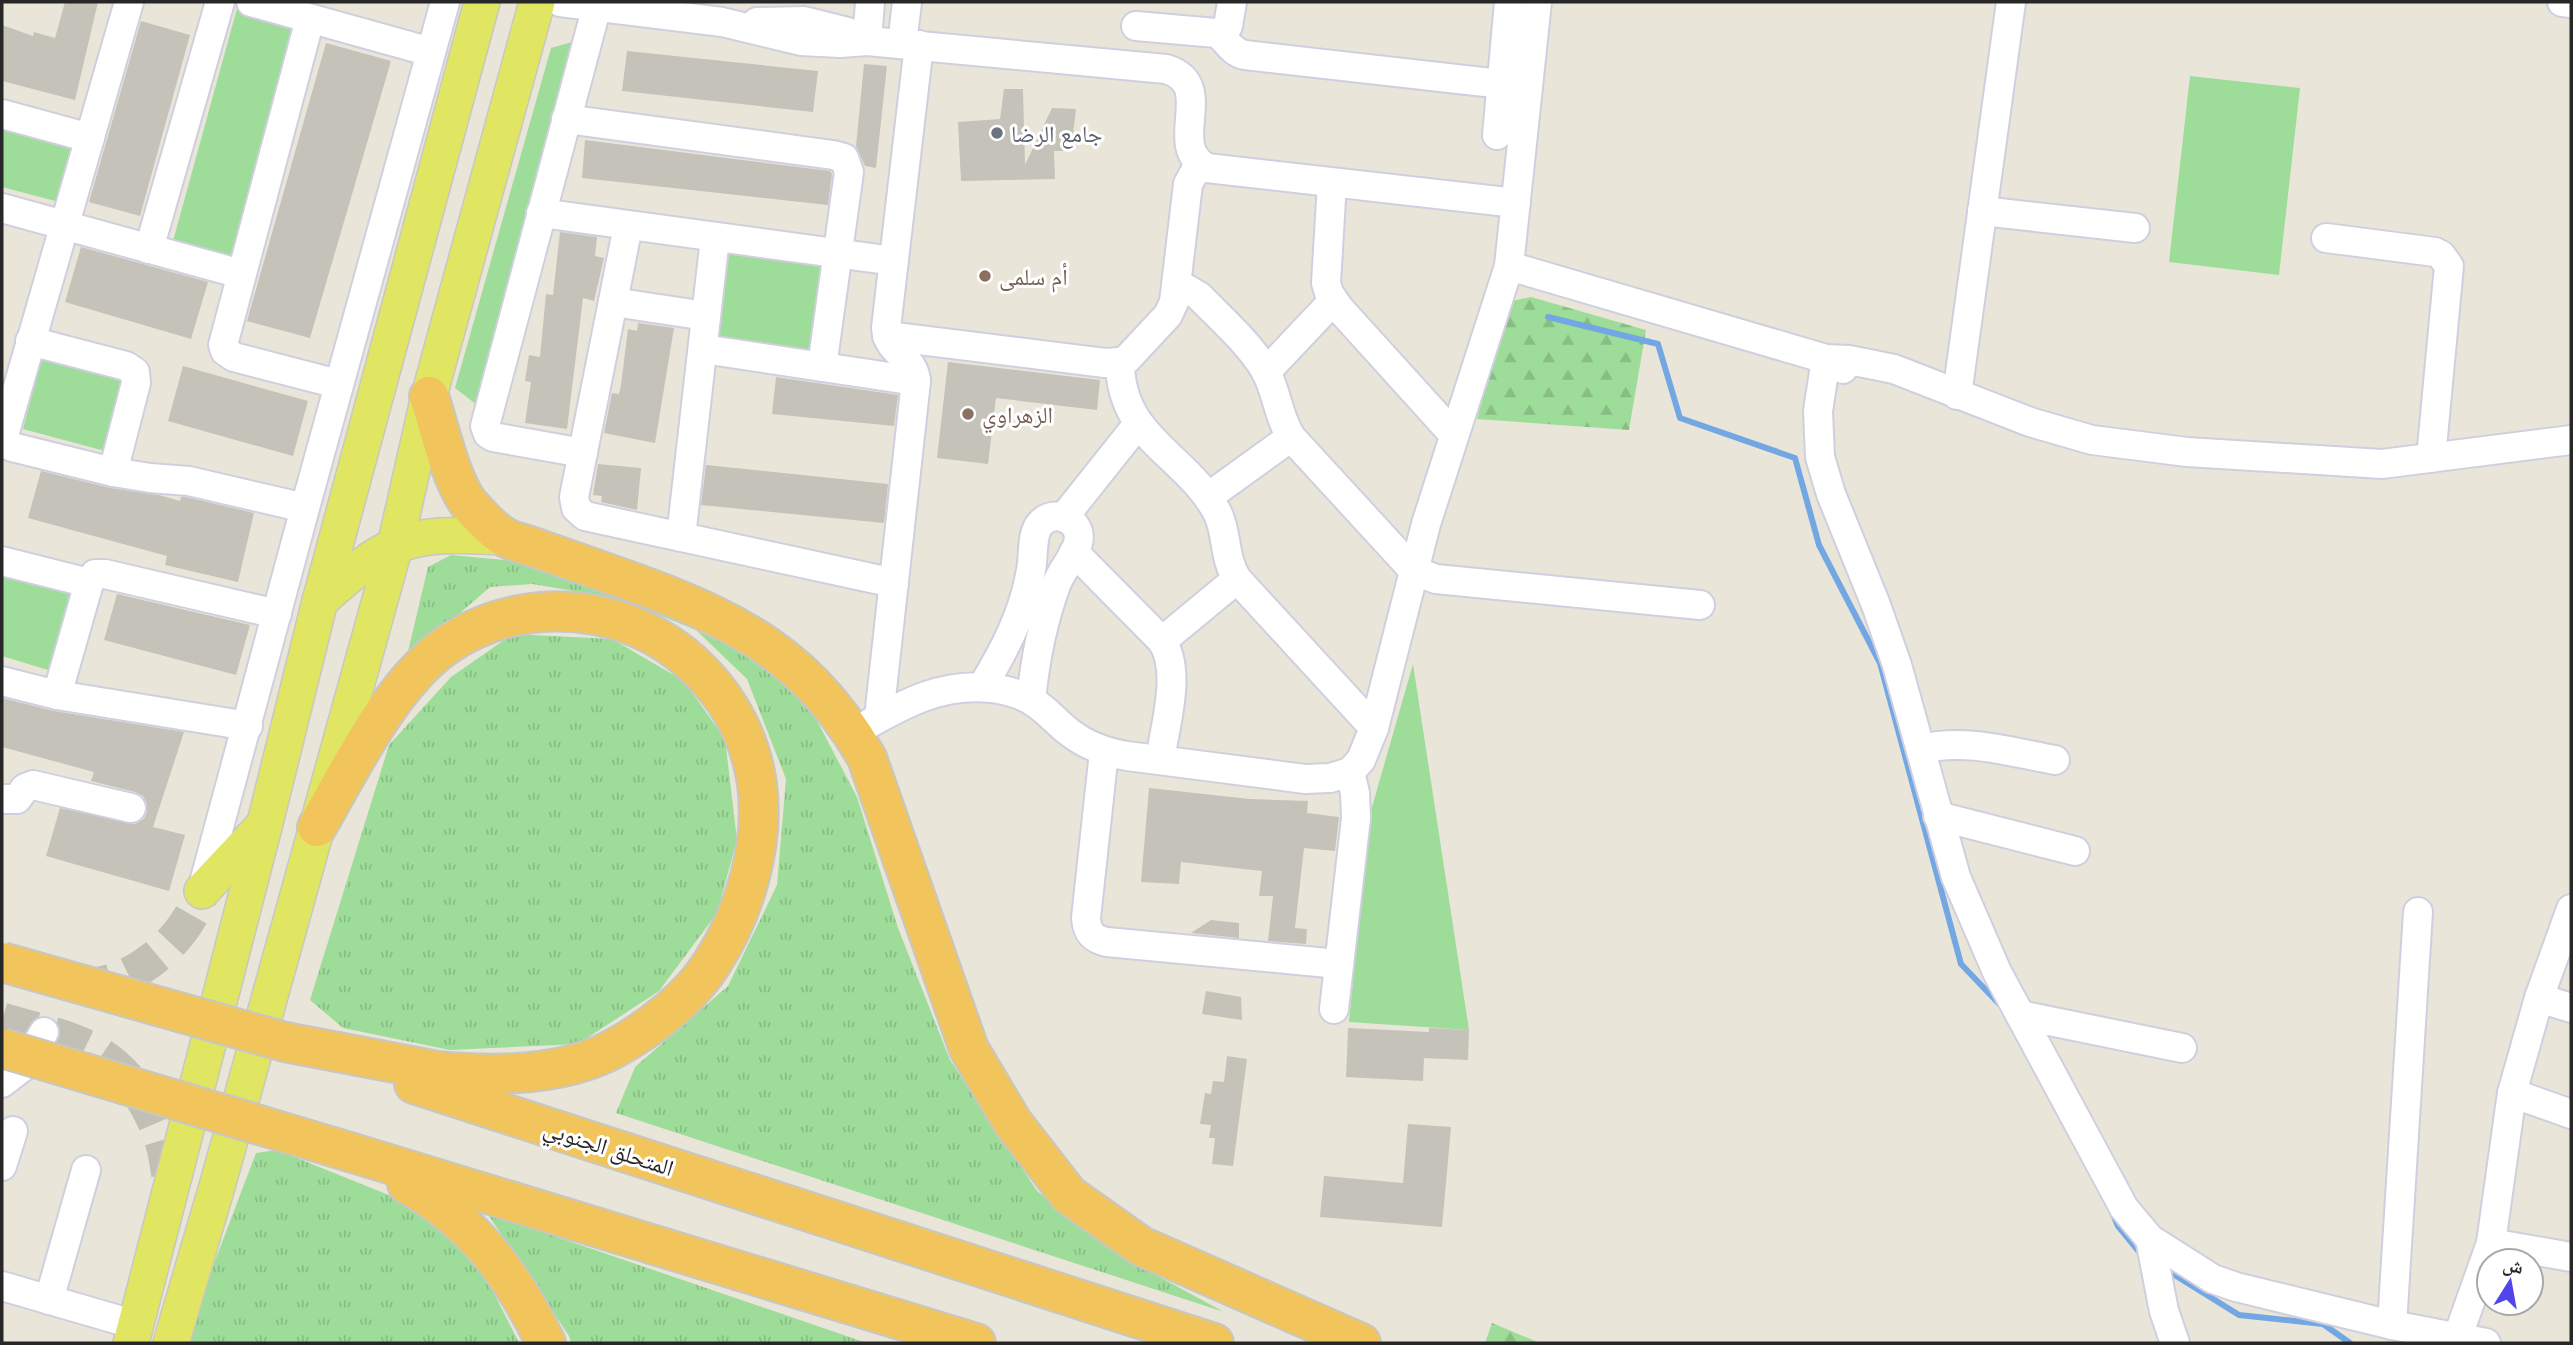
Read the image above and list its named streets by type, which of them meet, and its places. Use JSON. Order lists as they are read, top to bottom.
{
  "streets": {
    "highway": ["المتحلق الجنوبي"]
  },
  "places": ["جامع الرضا", "أم سلمى", "الزهراوي"],
  "north": "top"
}
